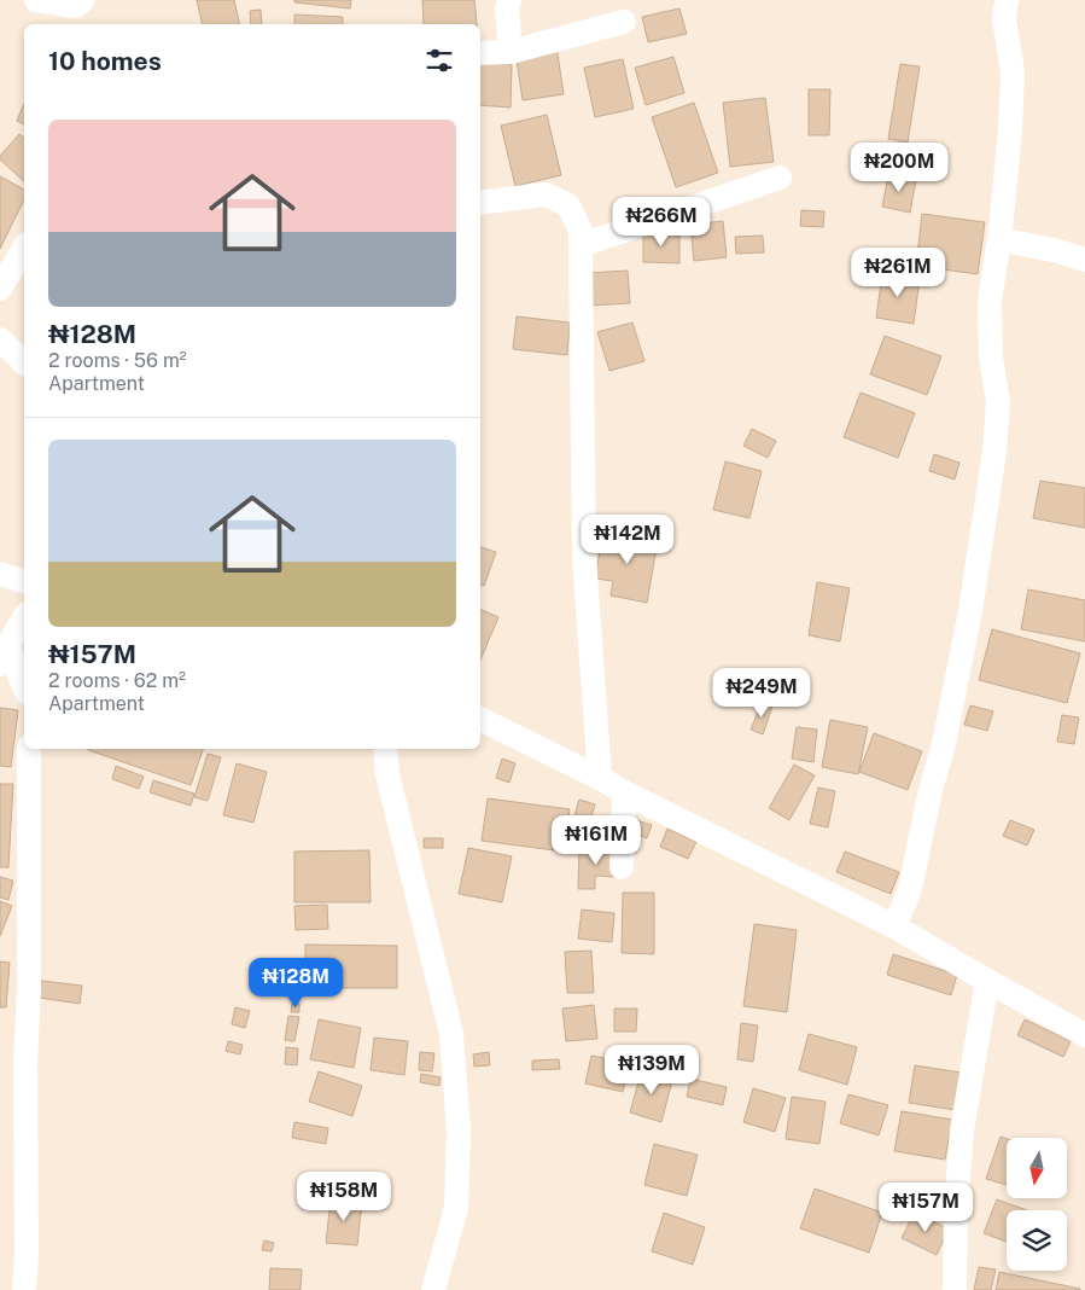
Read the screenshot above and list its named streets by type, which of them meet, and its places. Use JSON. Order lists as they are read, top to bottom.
{
  "north": "bottom",
  "page": {
    "heading": "10 homes",
    "list": [
      {
        "name": "₦128M",
        "note": "2 rooms · 56 m² · Apartment"
      },
      {
        "name": "₦157M",
        "note": "2 rooms · 62 m² · Apartment"
      }
    ],
    "price": [
      "₦200M",
      "₦266M",
      "₦261M",
      "₦142M",
      "₦249M",
      "₦161M",
      "₦128M",
      "₦139M",
      "₦158M",
      "₦157M"
    ]
  }
}
